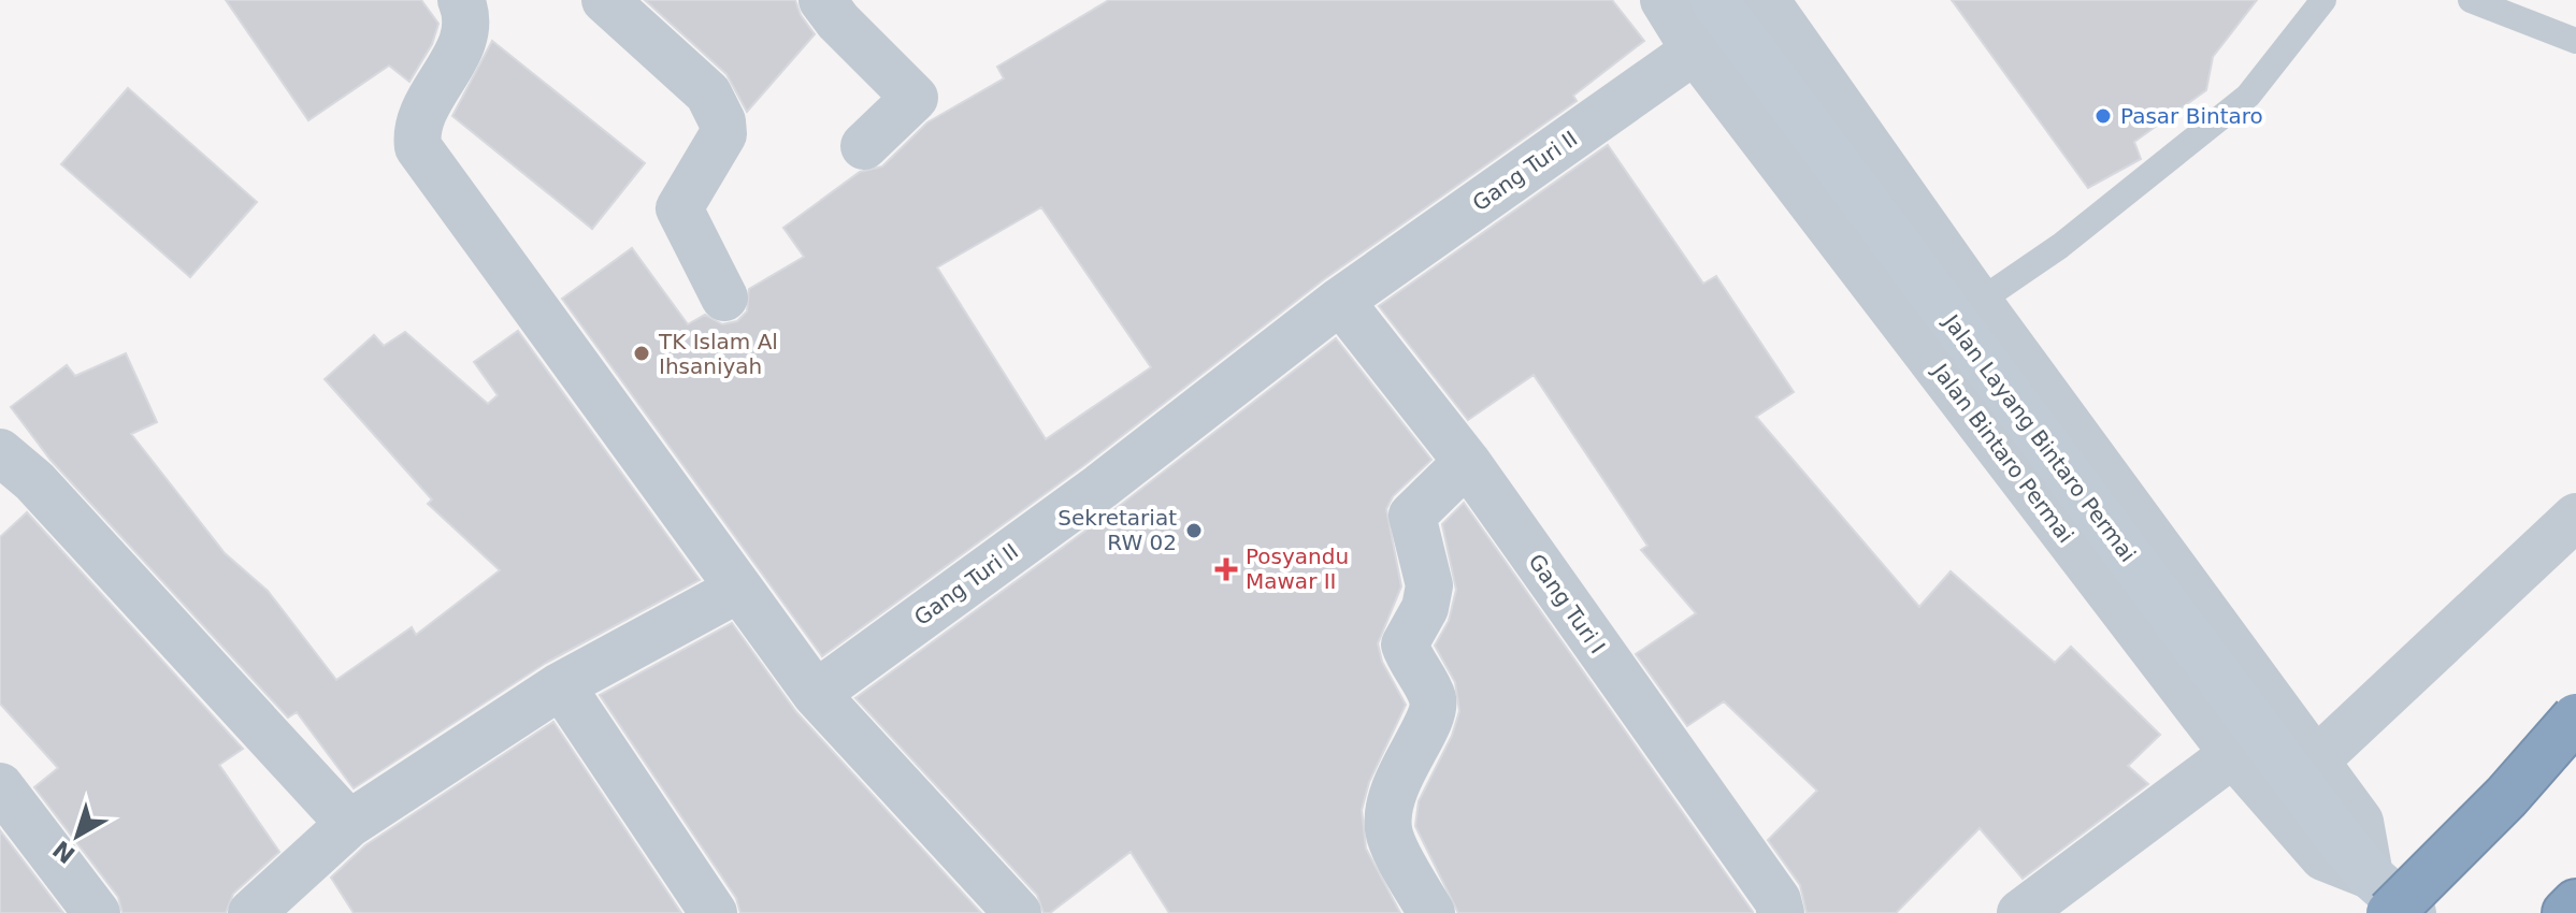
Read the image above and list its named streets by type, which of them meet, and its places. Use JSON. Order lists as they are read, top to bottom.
{
  "streets": {
    "main road": ["Jalan Layang Bintaro Permai", "Jalan Bintaro Permai"],
    "street": ["Gang Turi II", "Gang Turi I"]
  },
  "crossings": [
    ["Gang Turi II", "Jalan Bintaro Permai"],
    ["Gang Turi II", "Gang Turi I"],
    ["Jalan Layang Bintaro Permai", "Jalan Bintaro Permai"]
  ],
  "places": {
    "other": ["Pasar Bintaro", "TK Islam Al Ihsaniyah", "Sekretariat RW 02"],
    "health": ["Posyandu Mawar II"]
  },
  "north": "bottom left"
}
